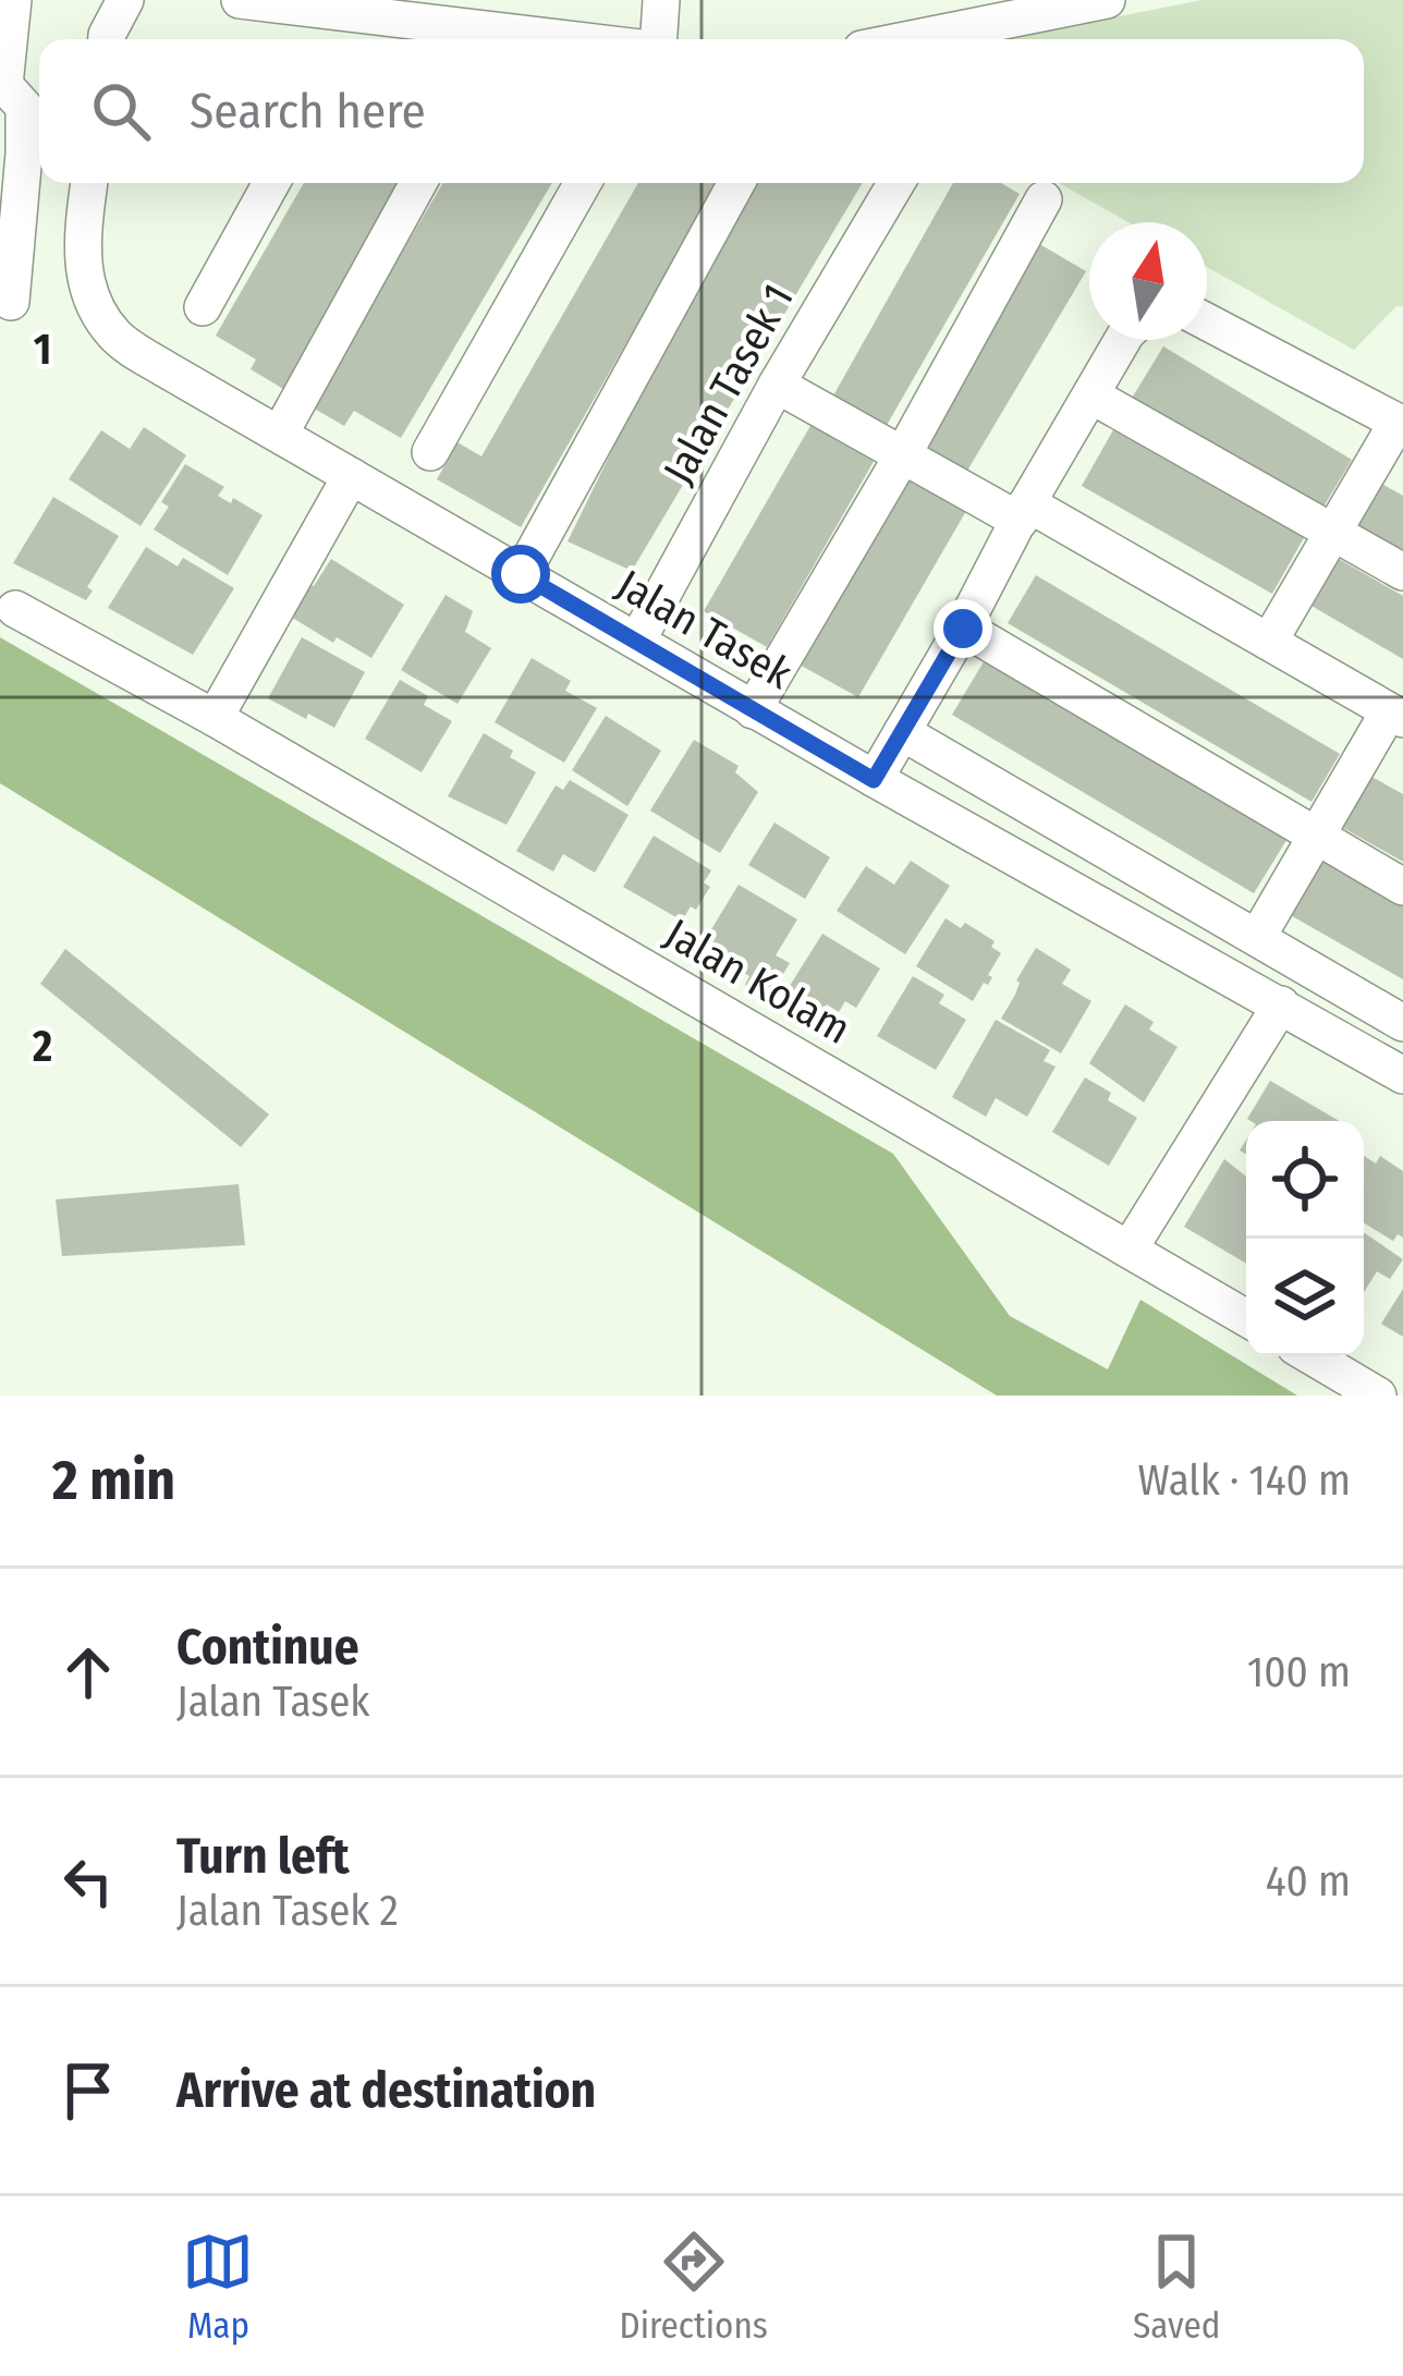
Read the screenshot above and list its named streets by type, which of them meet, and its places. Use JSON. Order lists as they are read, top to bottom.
{
  "streets": {
    "street": ["Jalan Tasek 1", "Jalan Tasek", "Jalan Kolam"]
  },
  "crossings": [
    ["Jalan Tasek 1", "Jalan Tasek"]
  ],
  "north": "top",
  "page": {
    "search": "Search here",
    "heading": ["2 min", "Walk · 140 m"],
    "list": [
      ["Continue", "Jalan Tasek", "100 m"],
      ["Turn left", "Jalan Tasek 2", "40 m"],
      "Arrive at destination"
    ],
    "nav": ["Map", "Directions", "Saved"]
  },
  "grid": {
    "rows": ["1", "2"]
  }
}
